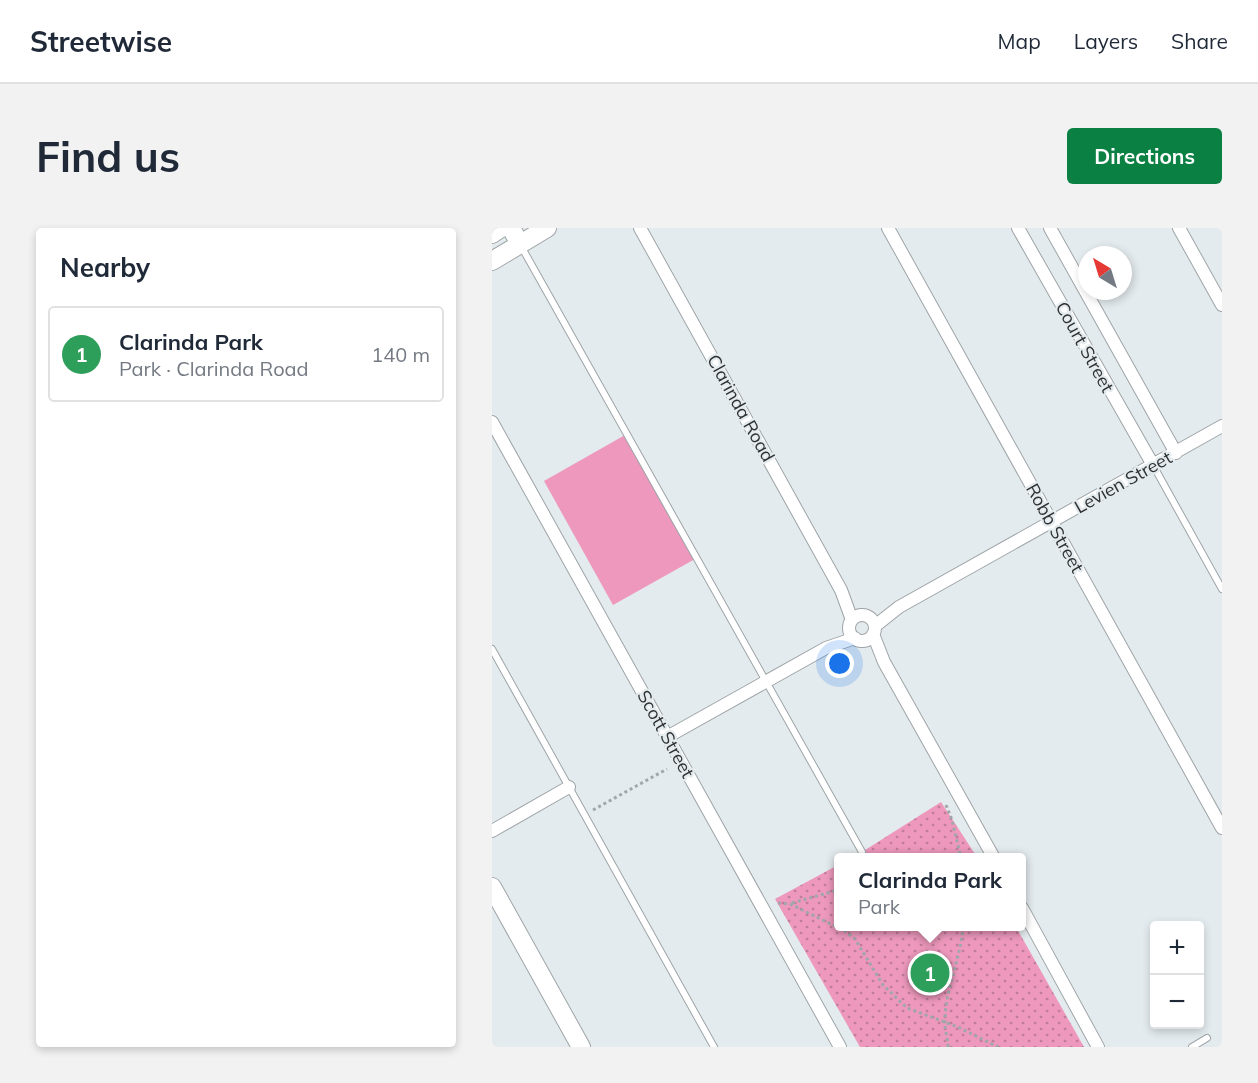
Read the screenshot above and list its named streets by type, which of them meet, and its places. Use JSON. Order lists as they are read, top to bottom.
{
  "streets": {
    "street": [
      "Court Street",
      "Clarinda Road",
      "Levien Street",
      "Robb Street",
      "Scott Street"
    ]
  },
  "crossings": [
    ["Court Street", "Levien Street"],
    ["Clarinda Road", "Levien Street"],
    ["Levien Street", "Robb Street"],
    ["Levien Street", "Scott Street"]
  ],
  "north": "top left",
  "page": {
    "header": "Streetwise",
    "nav": ["Map", "Layers", "Share"],
    "buttons": "Directions",
    "title": "Find us",
    "heading": "Nearby",
    "list": [
      {
        "mark": "1",
        "name": "Clarinda Park",
        "note": "Park · Clarinda Road",
        "value": "140 m"
      }
    ],
    "popup": ["Clarinda Park", "Park"],
    "map_buttons": ["+", "−"],
    "pins": "1"
  }
}
